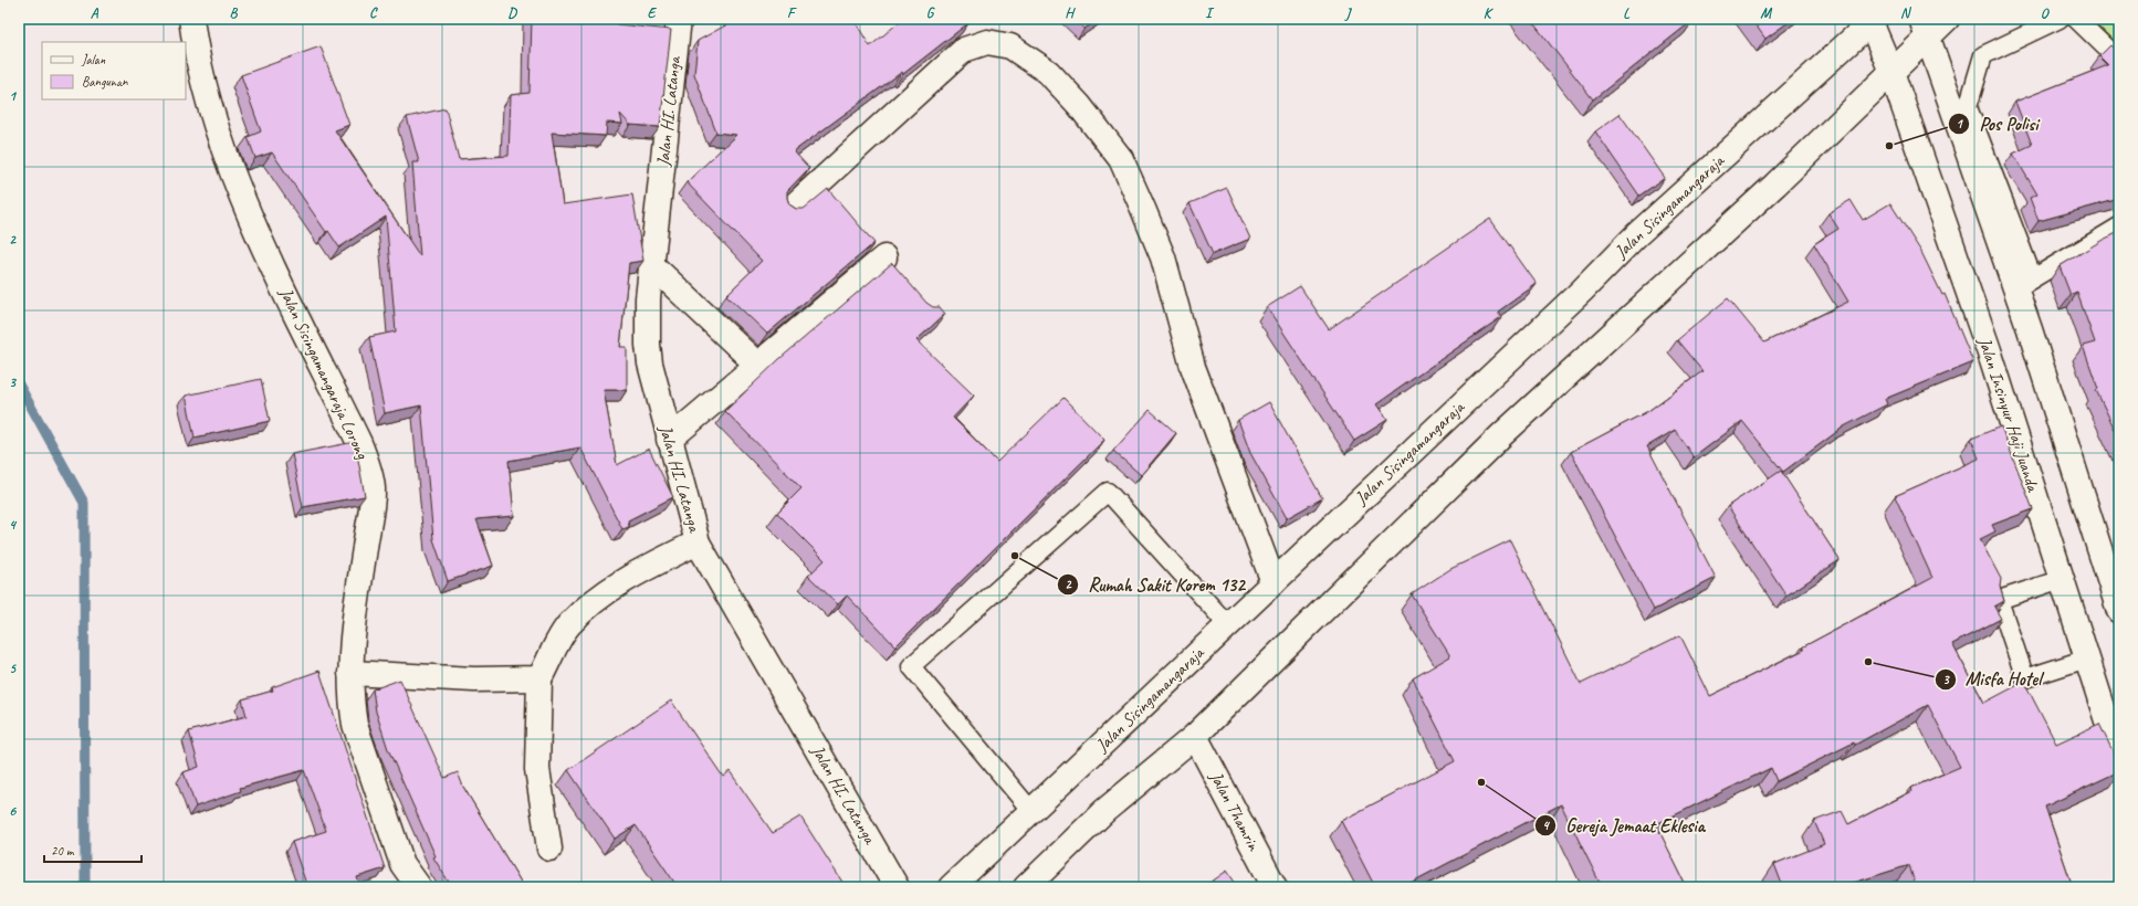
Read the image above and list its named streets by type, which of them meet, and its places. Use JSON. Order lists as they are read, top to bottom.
{
  "streets": {
    "street": [
      "Jalan HI. Latanga",
      "Jalan Sisingamangaraja",
      "Jalan Sisingamangaraja Lorong",
      "Jalan Insinyur Haji Juanda",
      "Jalan Thamrin"
    ]
  },
  "crossings": [
    ["Jalan Sisingamangaraja", "Jalan Insinyur Haji Juanda"]
  ],
  "places": [
    "Pos Polisi",
    "Rumah Sakit Korem 132",
    "Misfa Hotel",
    "Gereja Jemaat Eklesia"
  ],
  "legend": ["Jalan", "Bangunan"],
  "scale_bar": "20 m",
  "grid": {
    "columns": [
      "A",
      "B",
      "C",
      "D",
      "E",
      "F",
      "G",
      "H",
      "I",
      "J",
      "K",
      "L",
      "M",
      "N",
      "O"
    ],
    "rows": [
      "1",
      "2",
      "3",
      "4",
      "5",
      "6"
    ]
  }
}
